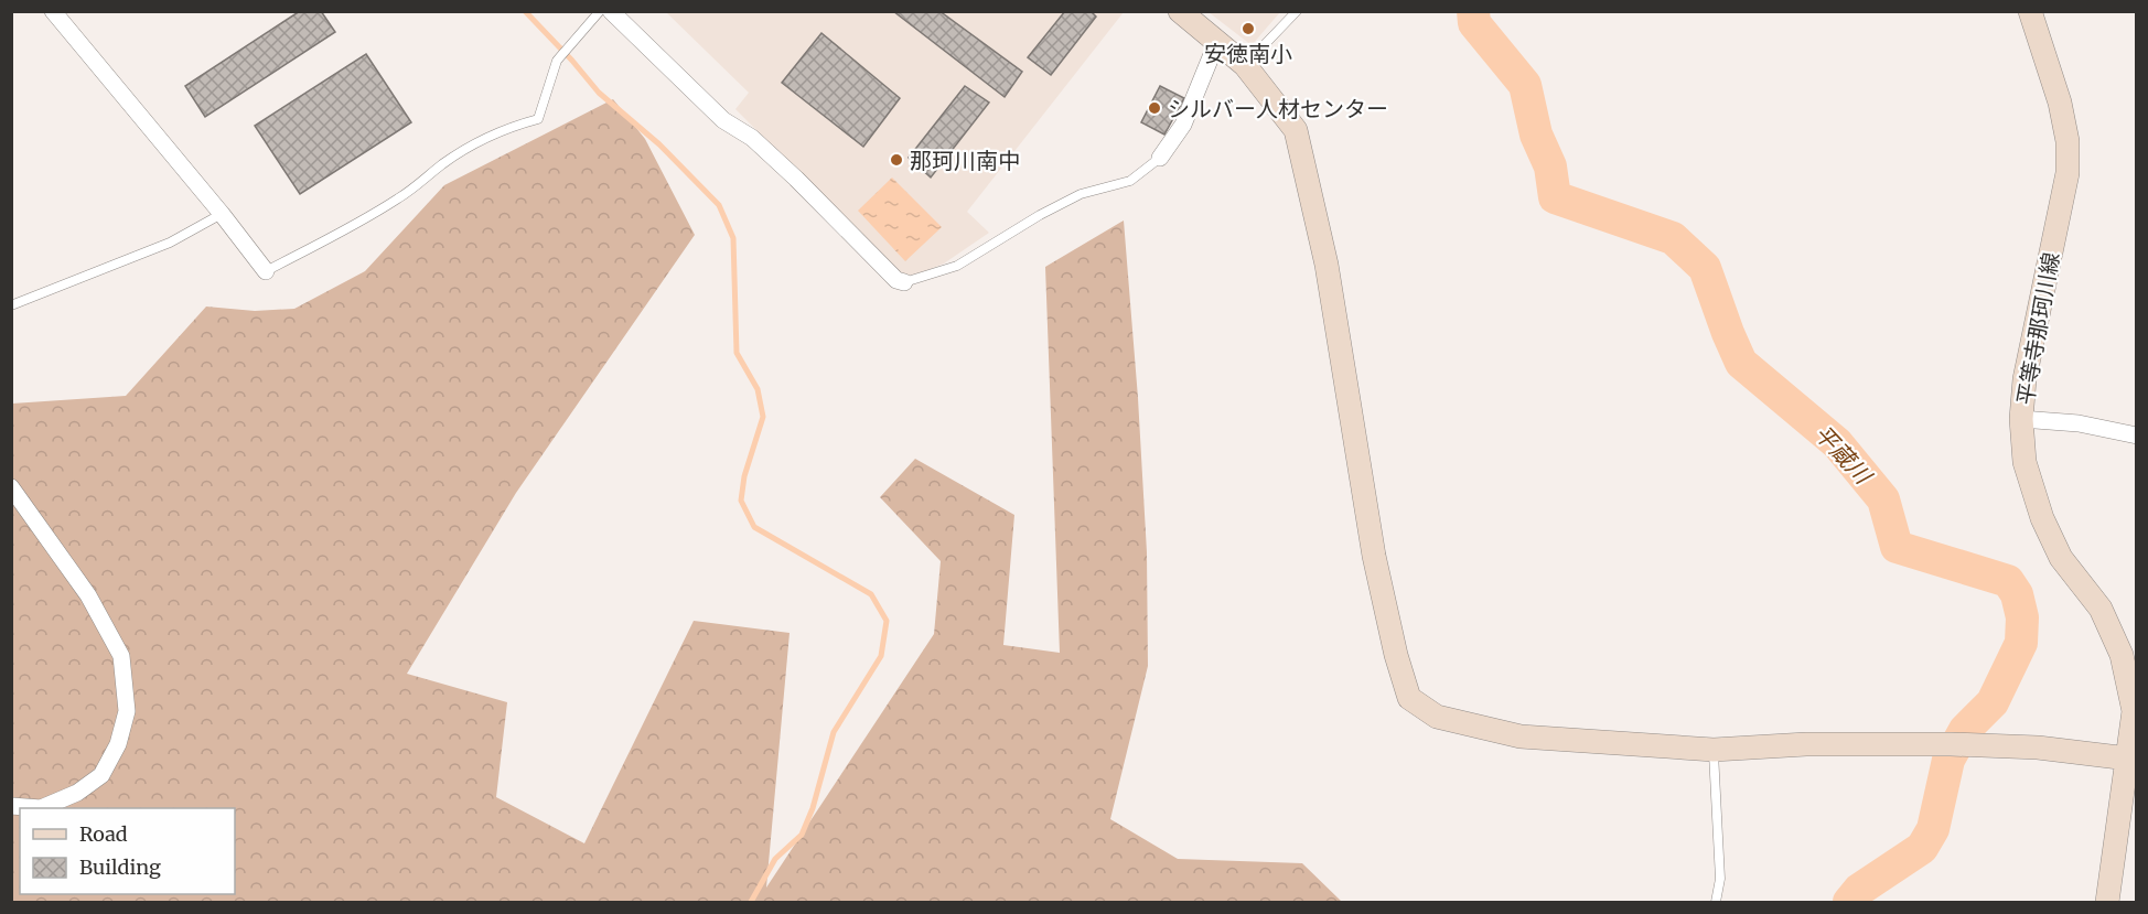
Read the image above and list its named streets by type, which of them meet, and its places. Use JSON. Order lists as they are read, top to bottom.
{
  "streets": {
    "street": ["平等寺那珂川線"]
  },
  "water": ["平蔵川"],
  "places": ["安徳南小", "シルバー人材センター", "那珂川南中"],
  "legend": ["Road", "Building"]
}
